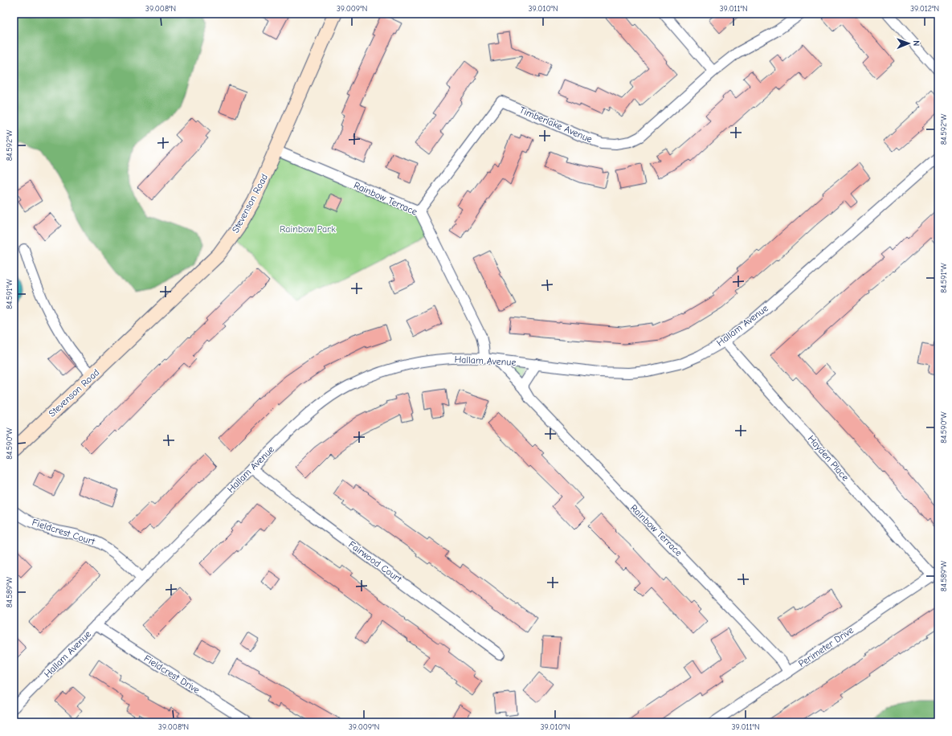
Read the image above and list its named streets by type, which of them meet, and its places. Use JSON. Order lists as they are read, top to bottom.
{
  "streets": {
    "main road": ["Stevenson Road"],
    "street": [
      "Timberlake Avenue",
      "Rainbow Terrace",
      "Hallam Avenue",
      "Hayden Place",
      "Fieldcrest Court",
      "Fairwood Court",
      "Perimeter Drive",
      "Fieldcrest Drive"
    ]
  },
  "crossings": [
    ["Timberlake Avenue", "Rainbow Terrace"],
    ["Rainbow Terrace", "Stevenson Road"],
    ["Rainbow Terrace", "Hallam Avenue"],
    ["Rainbow Terrace", "Perimeter Drive"],
    ["Hallam Avenue", "Hayden Place"],
    ["Hallam Avenue", "Fieldcrest Court"],
    ["Hallam Avenue", "Fairwood Court"],
    ["Hallam Avenue", "Fieldcrest Drive"],
    ["Hayden Place", "Perimeter Drive"]
  ],
  "parks": ["Rainbow Park"],
  "north": "right",
  "coordinates": [
    "39.008°N",
    "39.009°N",
    "39.010°N",
    "39.011°N",
    "39.012°N",
    "84.592°W",
    "84.591°W",
    "84.590°W",
    "84.589°W"
  ]
}
